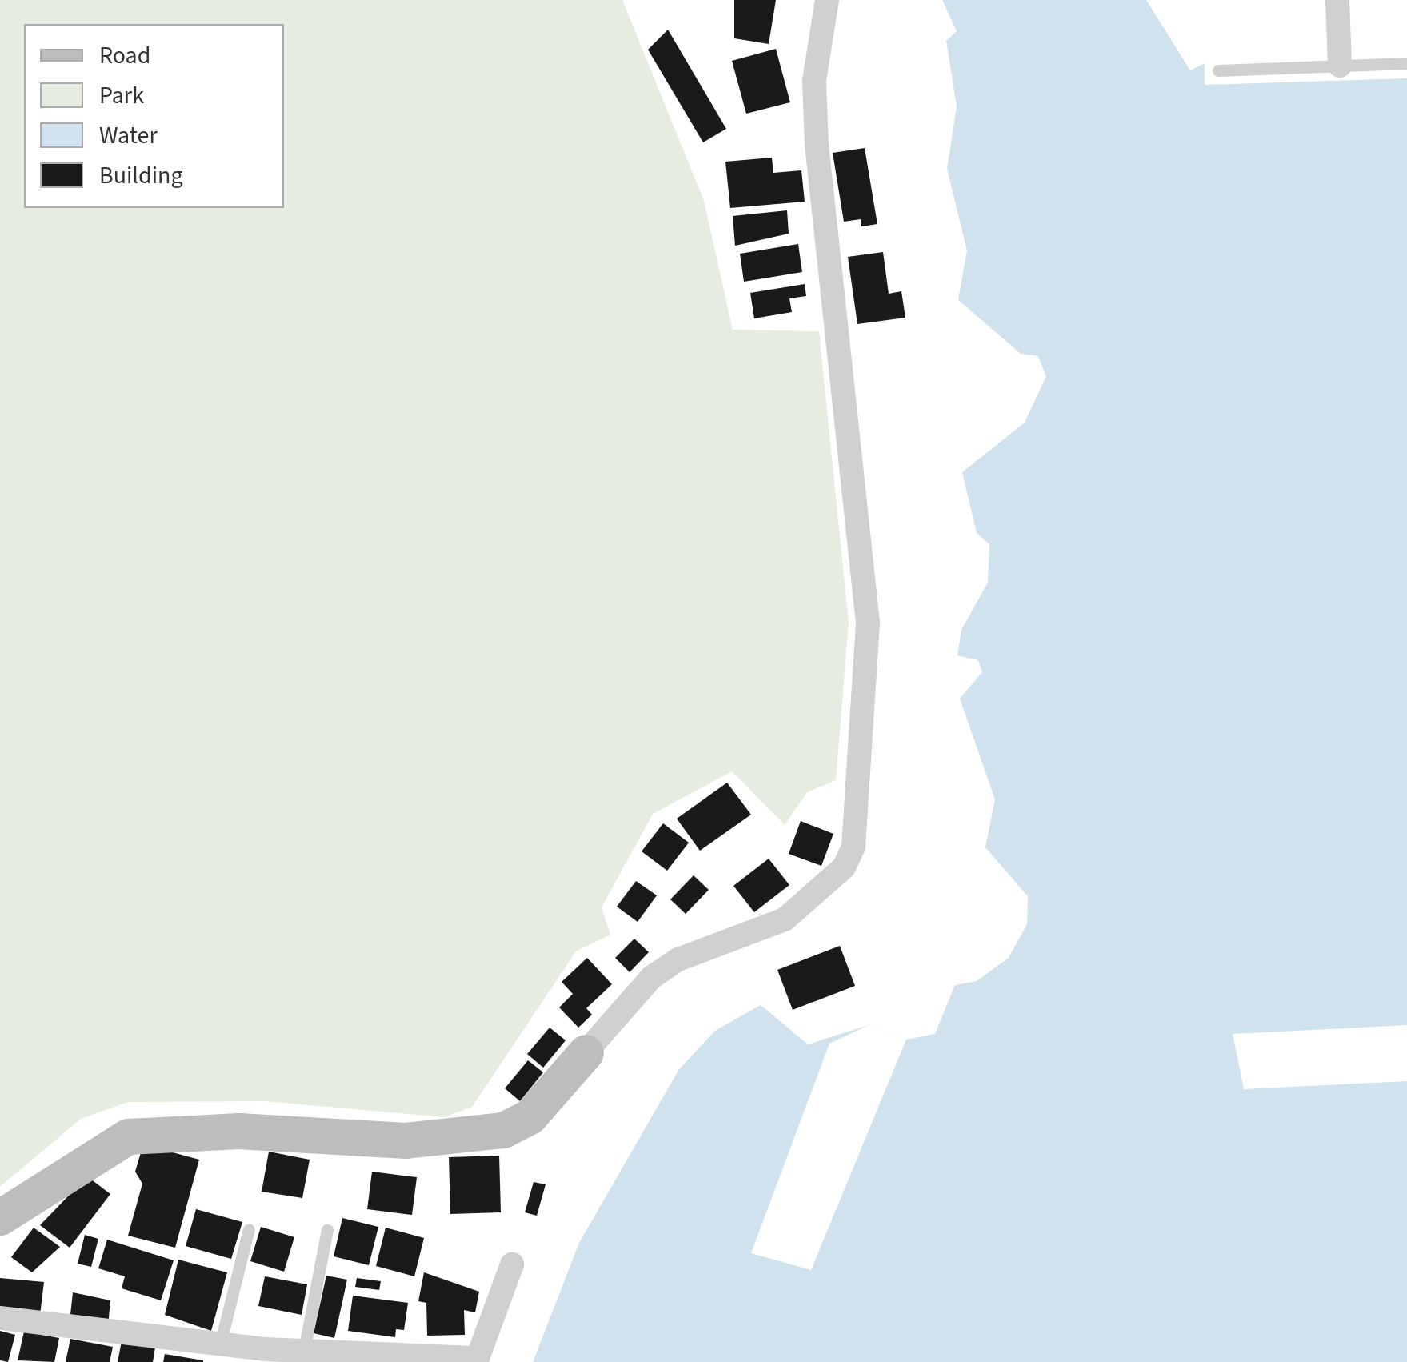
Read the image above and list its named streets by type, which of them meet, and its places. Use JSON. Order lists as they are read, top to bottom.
{
  "legend": [
    "Road",
    "Park",
    "Water",
    "Building"
  ]
}
